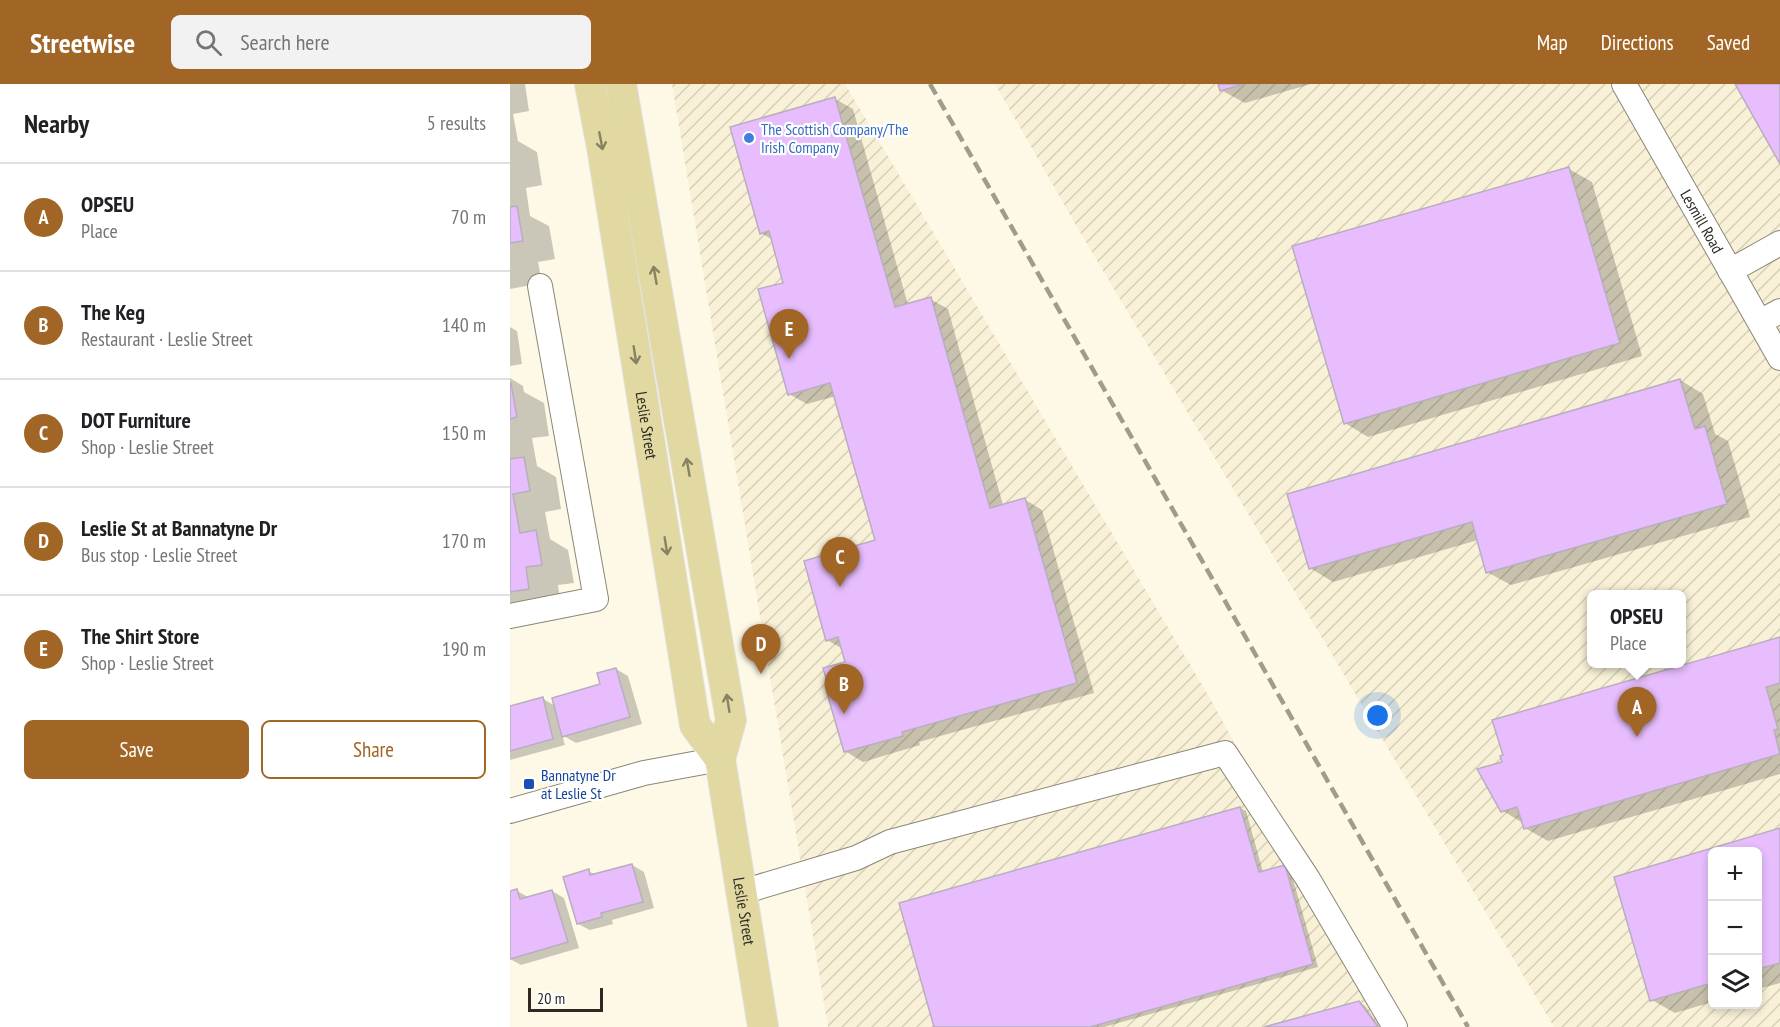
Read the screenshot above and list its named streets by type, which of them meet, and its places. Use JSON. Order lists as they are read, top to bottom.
{
  "streets": {
    "main road": ["Leslie Street"],
    "street": ["Lesmill Road"]
  },
  "places": {
    "other": ["The Scottish Company/The Irish Company"],
    "transit": ["Bannatyne Dr at Leslie St"]
  },
  "scale_bar": "20 m",
  "page": {
    "header": "Streetwise",
    "search": "Search here",
    "nav": ["Map", "Directions", "Saved"],
    "heading": ["Nearby", "5 results"],
    "list": [
      {
        "mark": "A",
        "name": "OPSEU",
        "note": "Place",
        "value": "70 m"
      },
      {
        "mark": "B",
        "name": "The Keg",
        "note": "Restaurant · Leslie Street",
        "value": "140 m"
      },
      {
        "mark": "C",
        "name": "DOT Furniture",
        "note": "Shop · Leslie Street",
        "value": "150 m"
      },
      {
        "mark": "D",
        "name": "Leslie St at Bannatyne Dr",
        "note": "Bus stop · Leslie Street",
        "value": "170 m"
      },
      {
        "mark": "E",
        "name": "The Shirt Store",
        "note": "Shop · Leslie Street",
        "value": "190 m"
      }
    ],
    "pins": [
      "E",
      "C",
      "D",
      "B",
      "A"
    ],
    "popup": ["OPSEU", "Place"],
    "buttons": ["Save", "Share"],
    "map_buttons": ["+", "−"],
    "scale": "20 m"
  }
}
